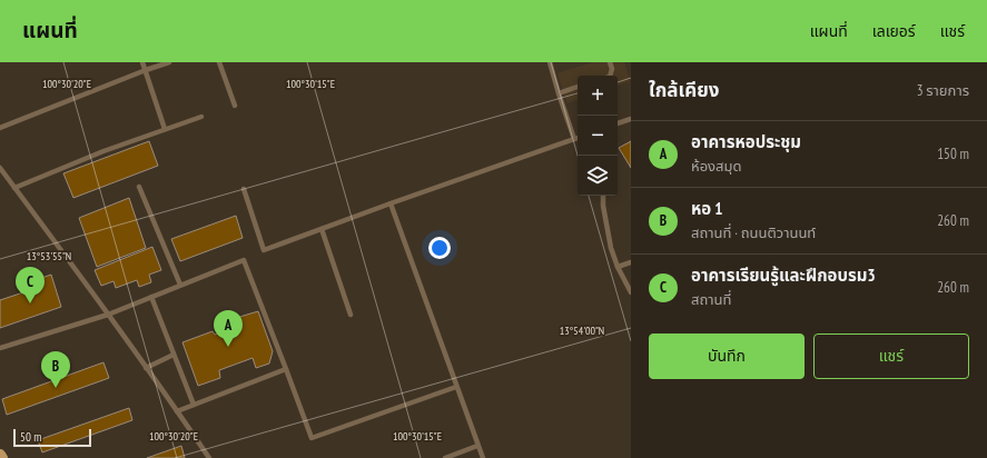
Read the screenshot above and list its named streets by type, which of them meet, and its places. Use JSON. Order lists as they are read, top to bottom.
{
  "scale_bar": "50 m",
  "page": {
    "header": "แผนที่",
    "nav": ["แผนที่", "เลเยอร์", "แชร์"],
    "heading": ["ใกล้เคียง", "3 รายการ"],
    "map_buttons": ["+", "−"],
    "list": [
      {
        "mark": "A",
        "name": "อาคารหอประชุม",
        "note": "ห้องสมุด",
        "value": "150 m"
      },
      {
        "mark": "B",
        "name": "หอ 1",
        "note": "สถานที่ · ถนนติวานนท์",
        "value": "260 m"
      },
      {
        "mark": "C",
        "name": "อาคารเรียนรู้และฝึกอบรม3",
        "note": "สถานที่",
        "value": "260 m"
      }
    ],
    "pins": ["C", "A", "B"],
    "buttons": ["บันทึก", "แชร์"],
    "scale": "50 m"
  },
  "coordinates": [
    "100°30'20\"E",
    "100°30'15\"E",
    "13°53'55\"N",
    "13°54'00\"N"
  ]
}
